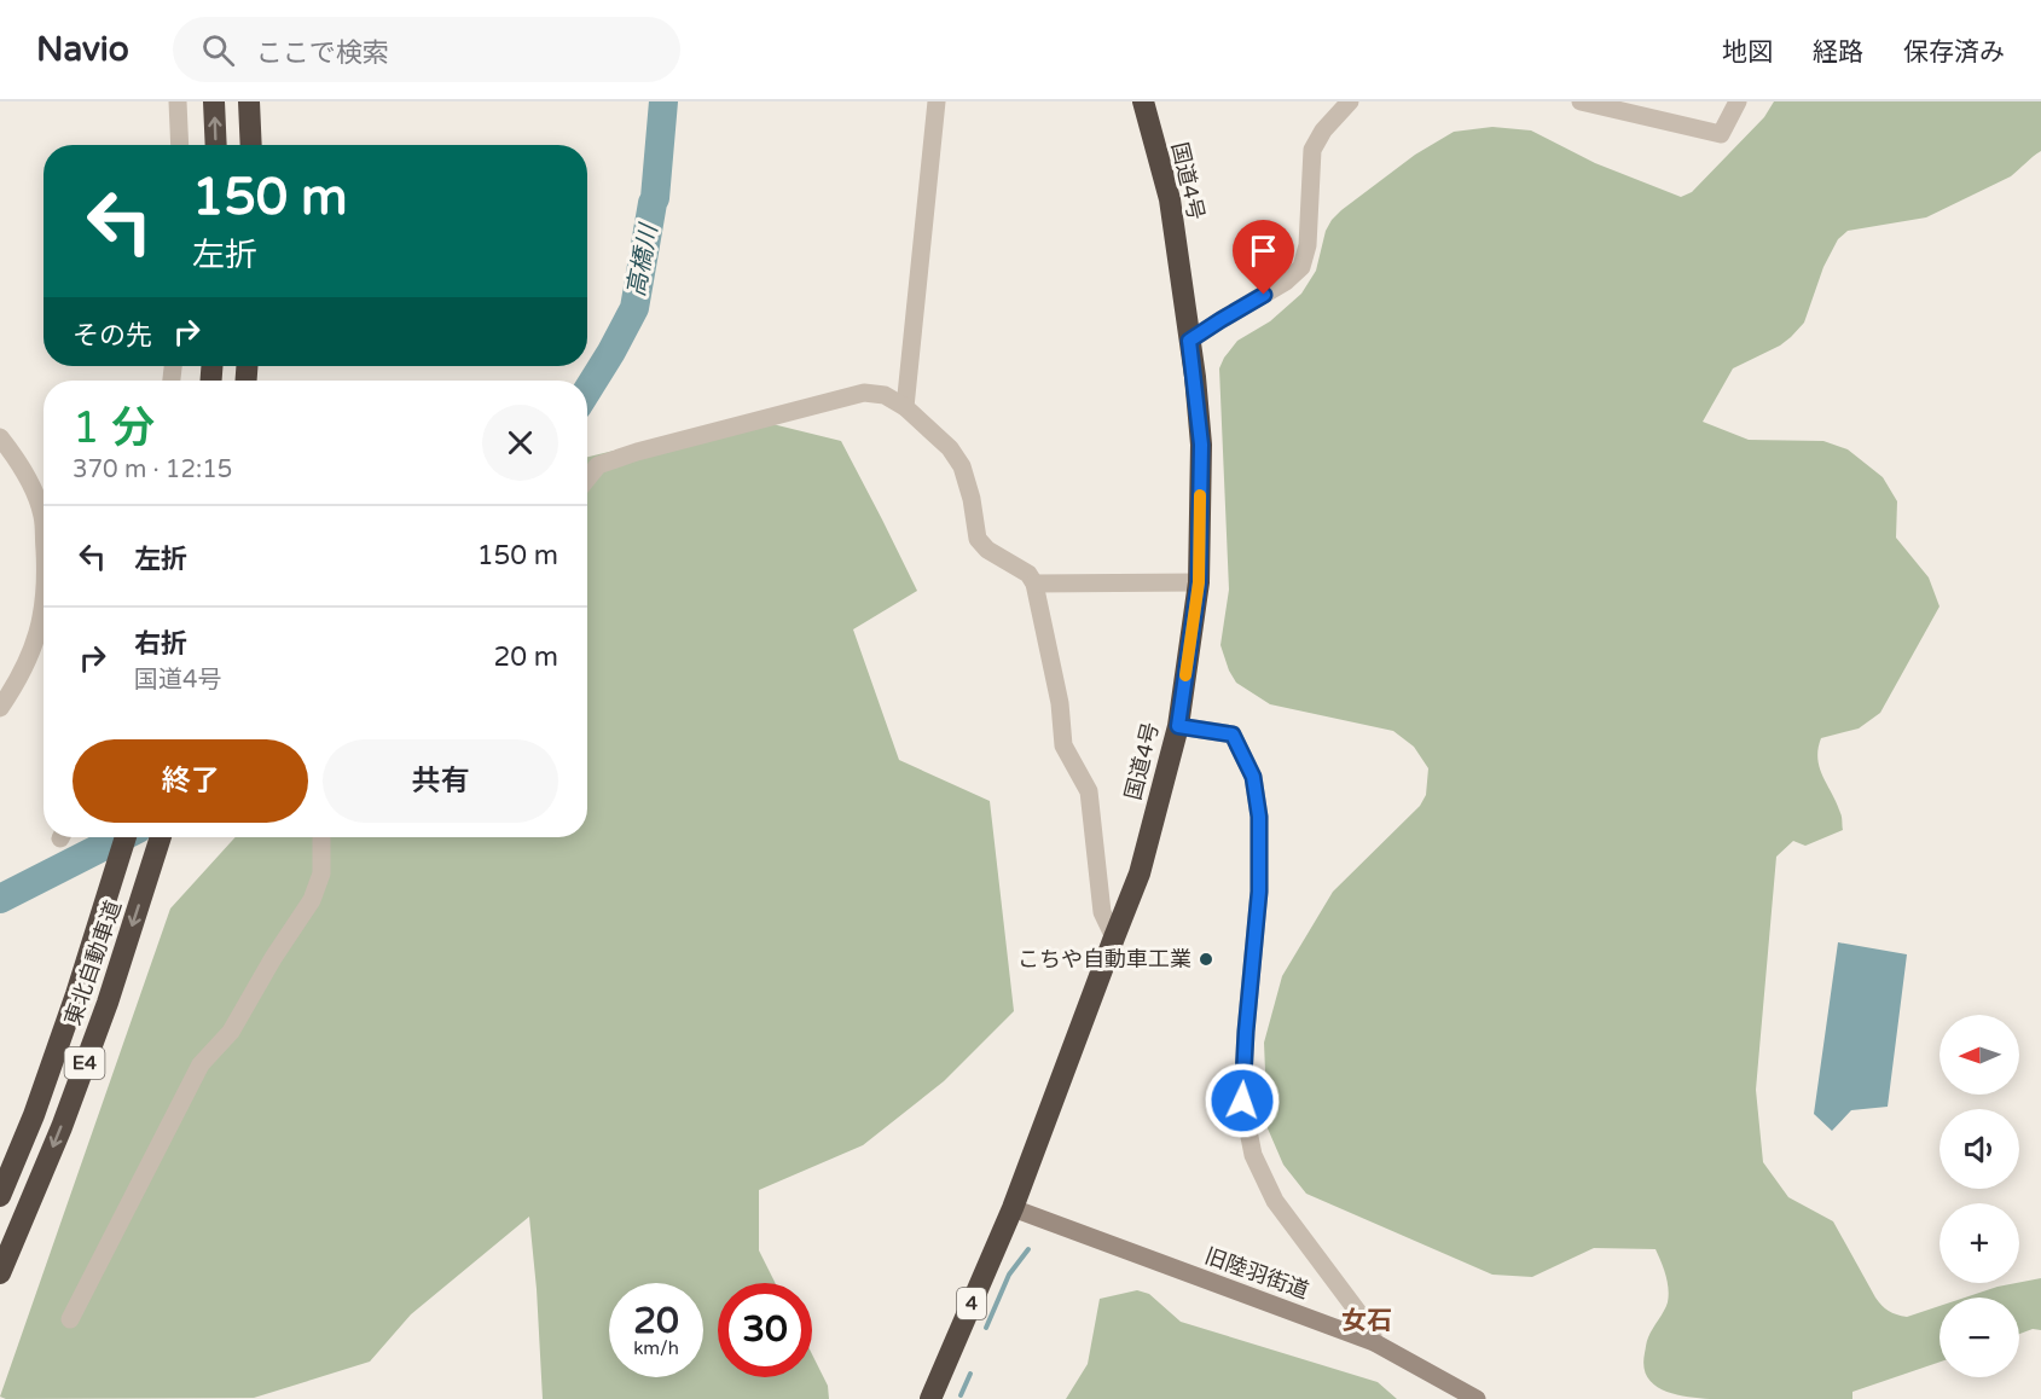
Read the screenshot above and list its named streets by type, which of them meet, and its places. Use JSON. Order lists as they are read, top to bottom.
{
  "streets": {
    "highway": [
      "国道4号",
      "東北自動車道",
      "E4",
      "4"
    ],
    "street": ["旧陸羽街道"]
  },
  "crossings": [
    ["国道4号", "旧陸羽街道"]
  ],
  "districts": ["女石"],
  "water": ["高橋川"],
  "places": ["こちや自動車工業"],
  "north": "left",
  "page": {
    "header": "Navio",
    "search": "ここで検索",
    "nav": ["地図", "経路", "保存済み"],
    "turn": ["150 m", "左折"],
    "then": "その先",
    "heading": ["1 分", "370 m · 12:15"],
    "list": [
      {
        "name": "左折",
        "value": "150 m"
      },
      {
        "name": "右折",
        "note": "国道4号",
        "value": "20 m"
      }
    ],
    "buttons": ["終了", "共有"],
    "map_buttons": ["+", "−"],
    "speed": "20 km/h",
    "limit": "30"
  }
}
